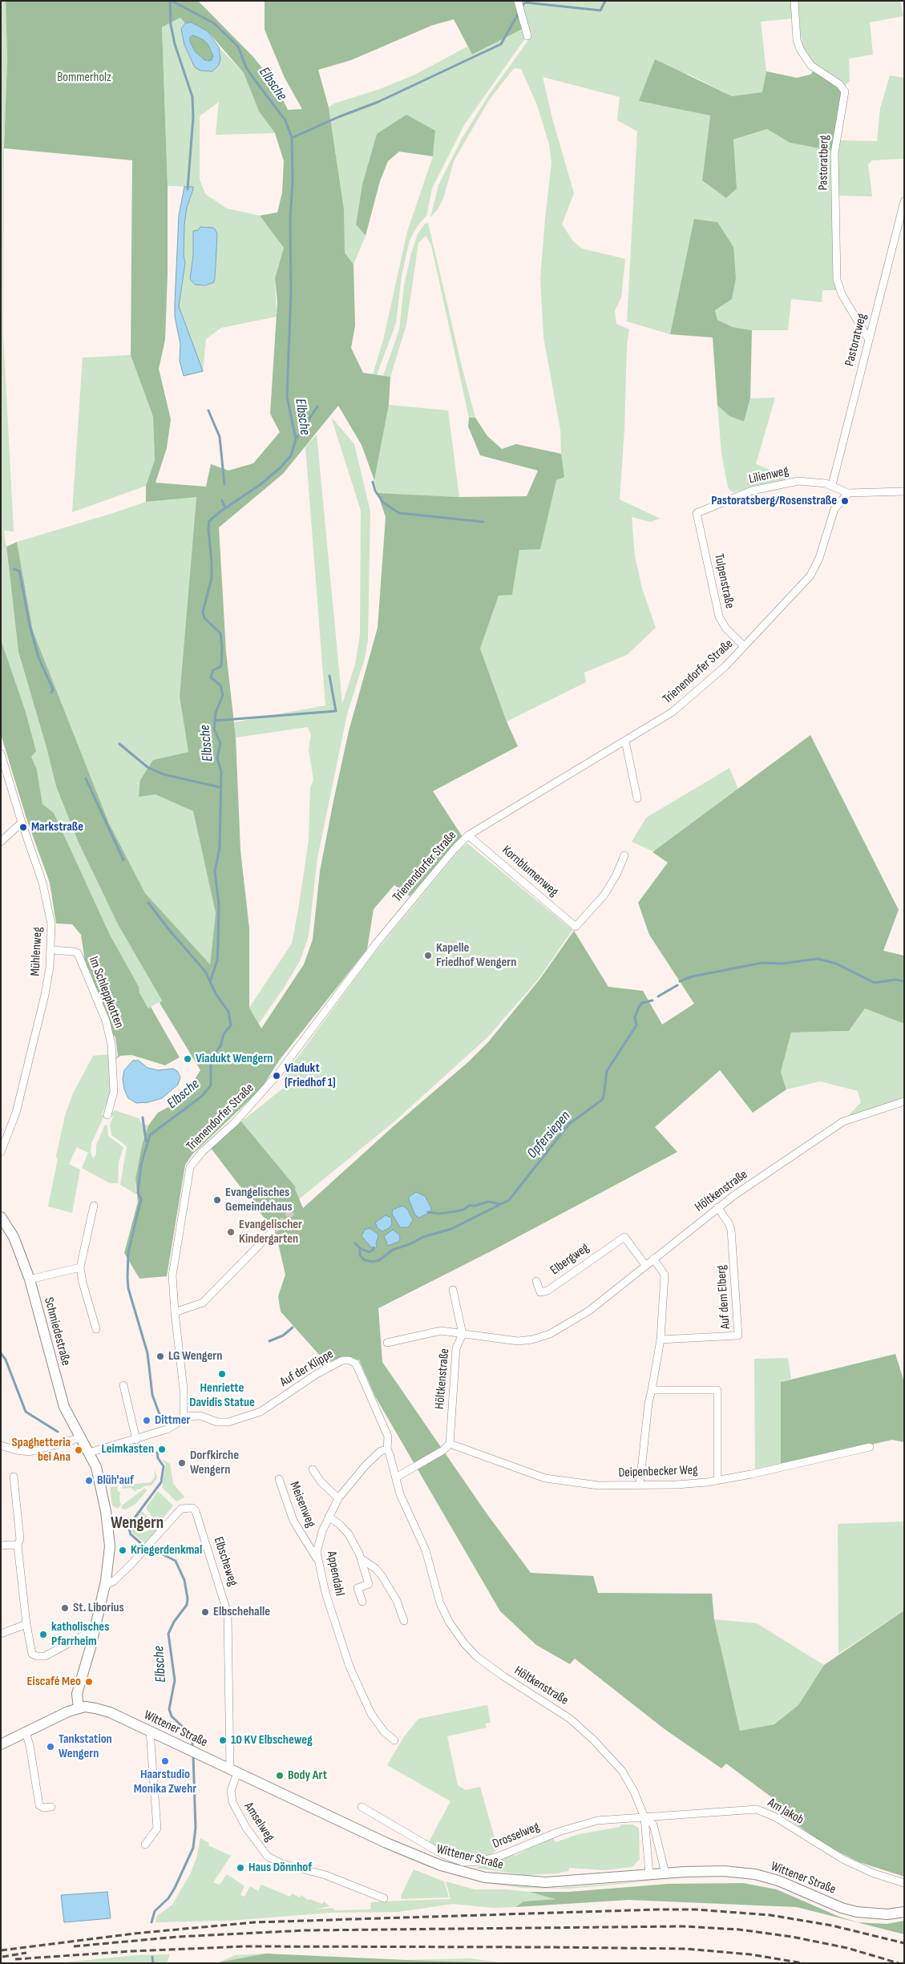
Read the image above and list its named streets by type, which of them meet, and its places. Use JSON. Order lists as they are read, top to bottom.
{
  "streets": {
    "main road": ["Schmiedestraße", "Wittener Straße"],
    "street": [
      "Pastoratberg",
      "Pastoratweg",
      "Lilienweg",
      "Tulpenstraße",
      "Trienendorfer Straße",
      "Kornblumenweg",
      "Mühlenweg",
      "Im Schleppkotten",
      "Höltkenstraße",
      "Elbergweg",
      "Auf dem Elberg",
      "Auf der Klippe",
      "Deipenbecker Weg",
      "Meisenweg",
      "Elbscheweg",
      "Appendahl",
      "Am Jakob",
      "Amselweg",
      "Drosselweg"
    ]
  },
  "crossings": [
    ["Pastoratberg", "Pastoratweg"],
    ["Pastoratweg", "Lilienweg"],
    ["Lilienweg", "Tulpenstraße"],
    ["Lilienweg", "Trienendorfer Straße"],
    ["Tulpenstraße", "Trienendorfer Straße"],
    ["Trienendorfer Straße", "Kornblumenweg"],
    ["Trienendorfer Straße", "Auf der Klippe"],
    ["Mühlenweg", "Im Schleppkotten"],
    ["Höltkenstraße", "Elbergweg"],
    ["Höltkenstraße", "Auf dem Elberg"],
    ["Höltkenstraße", "Deipenbecker Weg"],
    ["Höltkenstraße", "Wittener Straße"],
    ["Höltkenstraße", "Am Jakob"],
    ["Höltkenstraße", "Drosselweg"],
    ["Schmiedestraße", "Elbscheweg"],
    ["Schmiedestraße", "Wittener Straße"],
    ["Auf der Klippe", "Appendahl"],
    ["Meisenweg", "Appendahl"],
    ["Elbscheweg", "Wittener Straße"],
    ["Elbscheweg", "Amselweg"],
    ["Wittener Straße", "Amselweg"],
    ["Am Jakob", "Drosselweg"]
  ],
  "districts": ["Wengern"],
  "water": ["Elbsche", "Opfersiepen"],
  "parks": ["Bommerholz"],
  "places": [
    "Pastoratsberg/Rosenstraße",
    "Markstraße",
    "Kapelle Friedhof Wengern",
    "Viadukt Wengern",
    "Viadukt (Friedhof 1)",
    "Evangelisches Gemeindehaus",
    "Evangelischer Kindergarten",
    "LG Wengern",
    "Henriette Davidis Statue",
    "Dittmer",
    "Leimkasten",
    "Spaghetteria bei Ana",
    "Dorfkirche Wengern",
    "Blüh'auf",
    "Kriegerdenkmal",
    "St. Liborius",
    "Elbschehalle",
    "katholisches Pfarrheim",
    "Eiscafé Meo",
    "10 KV Elbscheweg",
    "Tankstation Wengern",
    "Haarstudio Monika Zwehr",
    "Body Art",
    "Haus Dönnhof"
  ]
}
